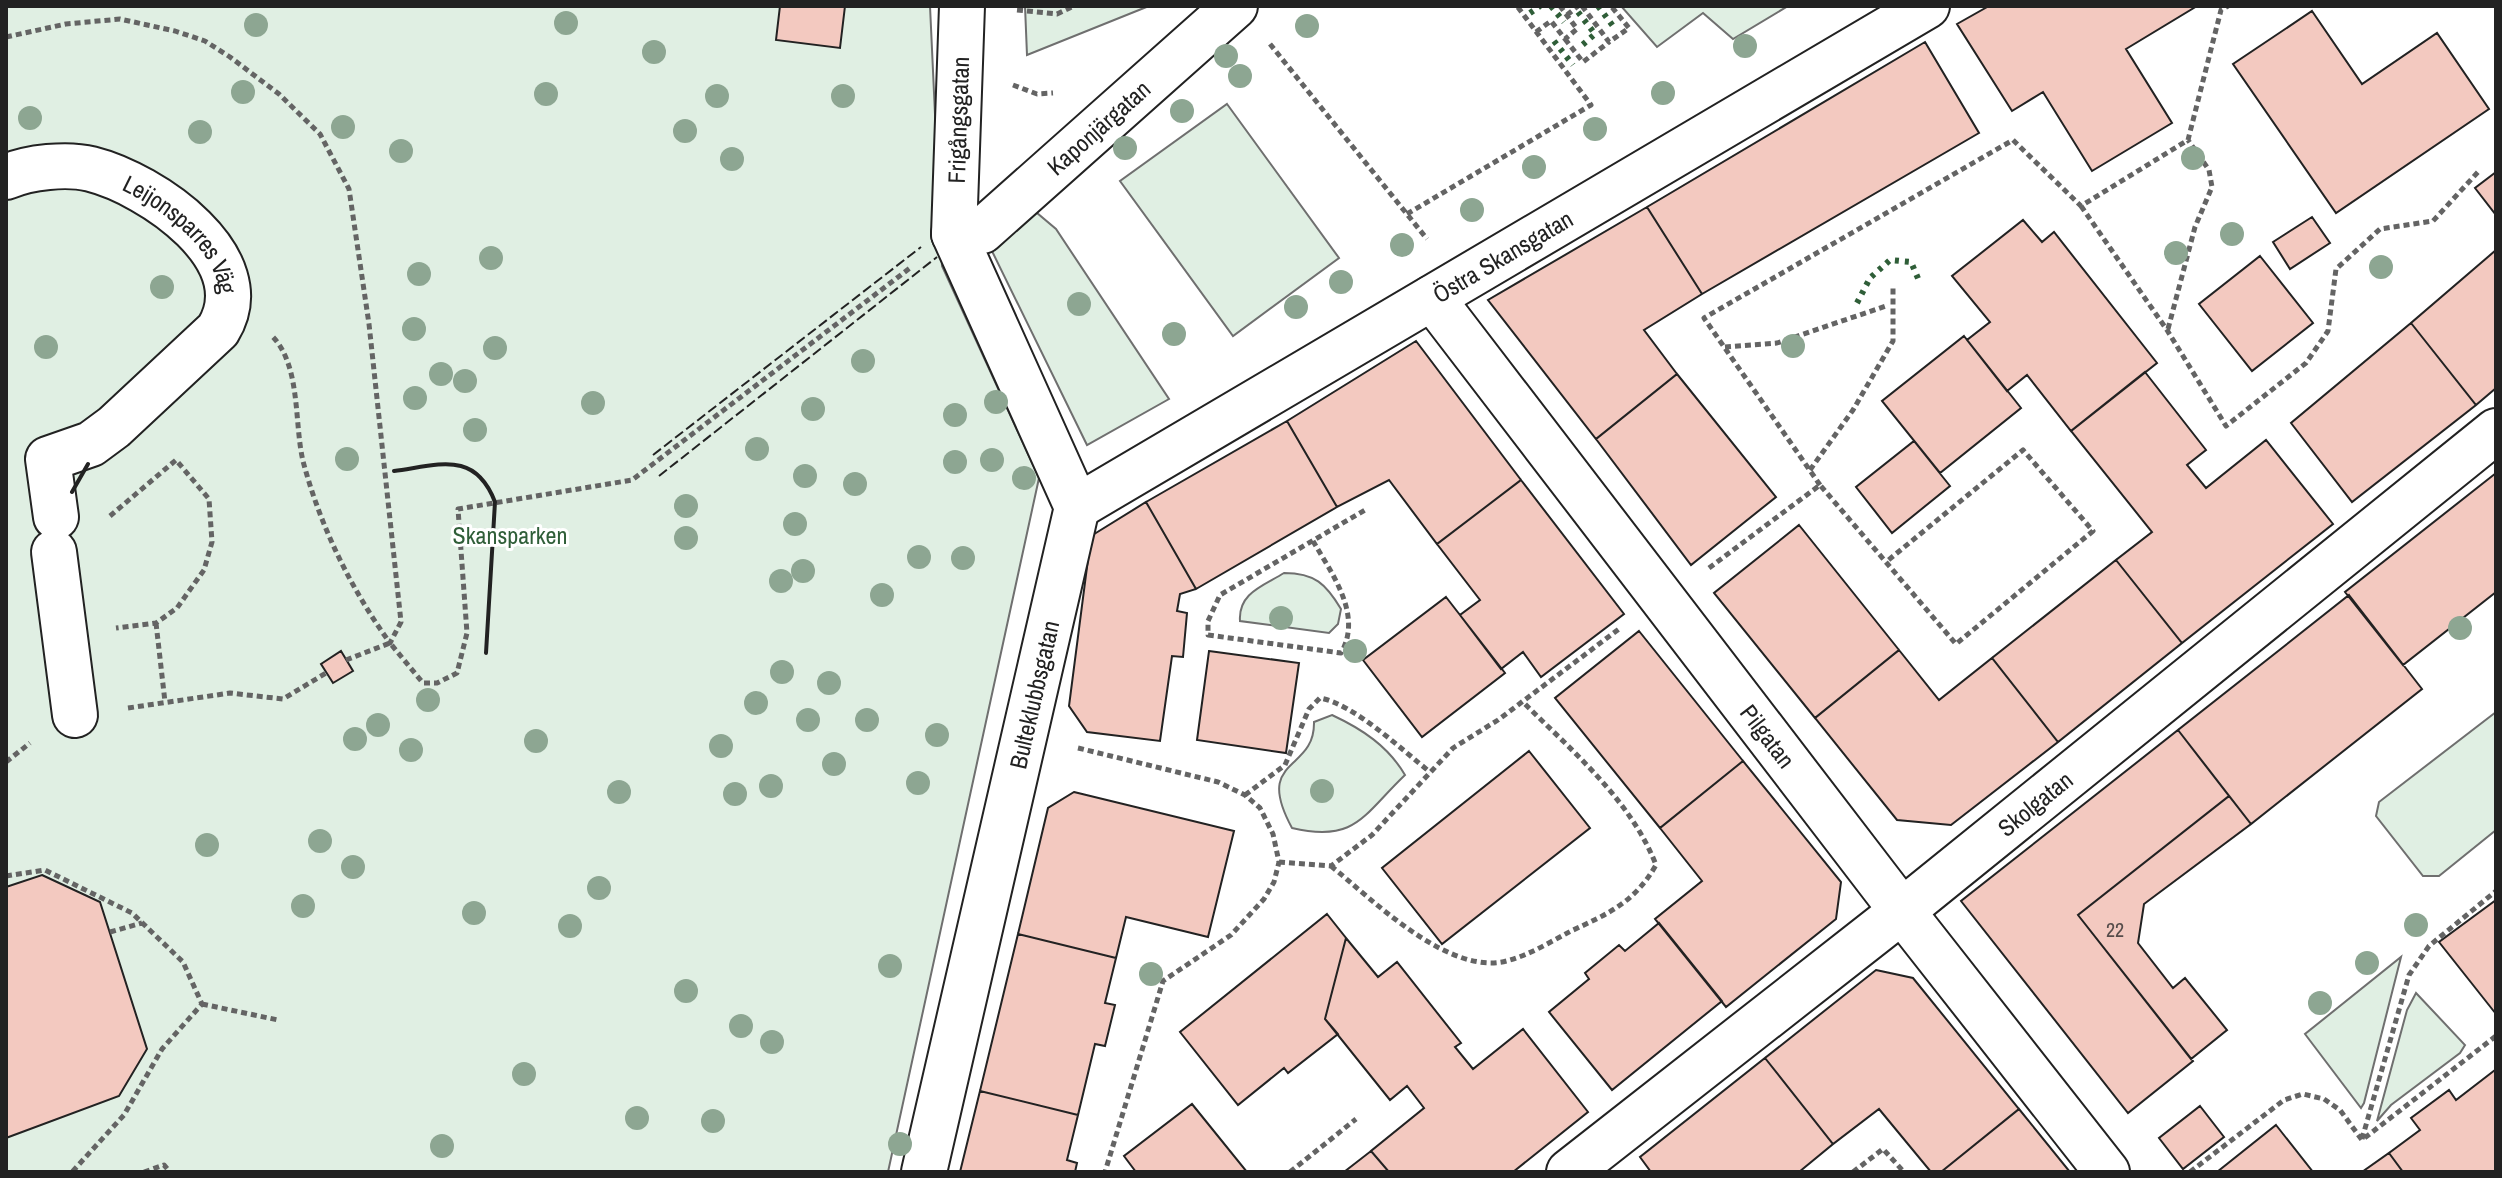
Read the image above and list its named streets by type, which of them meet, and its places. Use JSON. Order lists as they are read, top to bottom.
{
  "streets": {
    "street": [
      "Frigångsgatan",
      "Kaponjärgatan",
      "Leijonsparres Väg",
      "Östra Skansgatan",
      "Bulteklubbsgatan",
      "Pilgatan",
      "Skolgatan"
    ]
  },
  "crossings": [
    ["Frigångsgatan", "Kaponjärgatan"],
    ["Östra Skansgatan", "Bulteklubbsgatan"],
    ["Östra Skansgatan", "Pilgatan"],
    ["Pilgatan", "Skolgatan"]
  ],
  "parks": ["Skansparken"],
  "house_numbers": ["22"]
}
